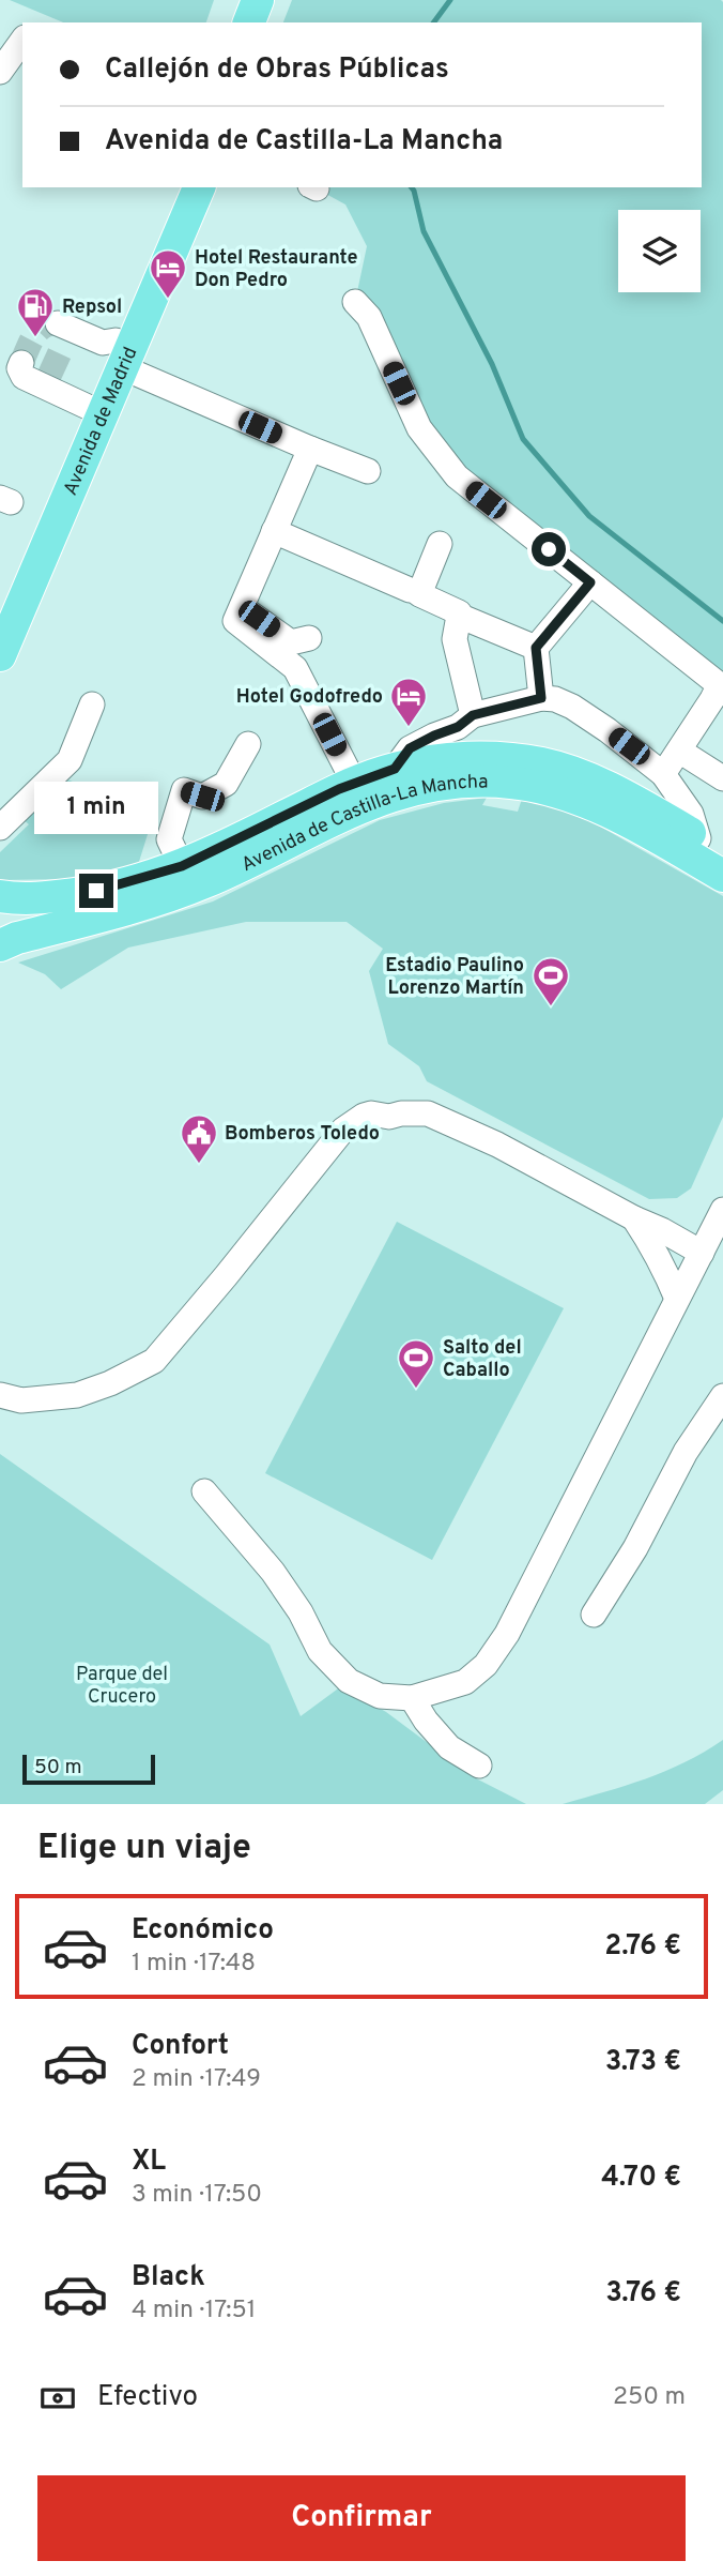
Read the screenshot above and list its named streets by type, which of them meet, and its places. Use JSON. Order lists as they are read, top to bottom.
{
  "streets": {
    "main road": ["Avenida de Madrid", "Avenida de Castilla-La Mancha"]
  },
  "parks": ["Parque del Crucero"],
  "places": {
    "hotel": ["Hotel Restaurante Don Pedro", "Hotel Godofredo"],
    "fuel station": ["Repsol"],
    "sports": ["Estadio Paulino Lorenzo Martín", "Salto del Caballo"],
    "public building": ["Bomberos Toledo"]
  },
  "scale_bar": "50 m",
  "page": {
    "banner": ["Callejón de Obras Públicas", "Avenida de Castilla-La Mancha"],
    "bubble": "1 min",
    "scale": "50 m",
    "heading": "Elige un viaje",
    "list": [
      {
        "name": "Económico",
        "note": "1 min · 17:48",
        "value": "2.76 €"
      },
      {
        "name": "Confort",
        "note": "2 min · 17:49",
        "value": "3.73 €"
      },
      {
        "name": "XL",
        "note": "3 min · 17:50",
        "value": "4.70 €"
      },
      {
        "name": "Black",
        "note": "4 min · 17:51",
        "value": "3.76 €"
      }
    ],
    "pay": ["Efectivo", "250 m"],
    "buttons": "Confirmar"
  }
}
